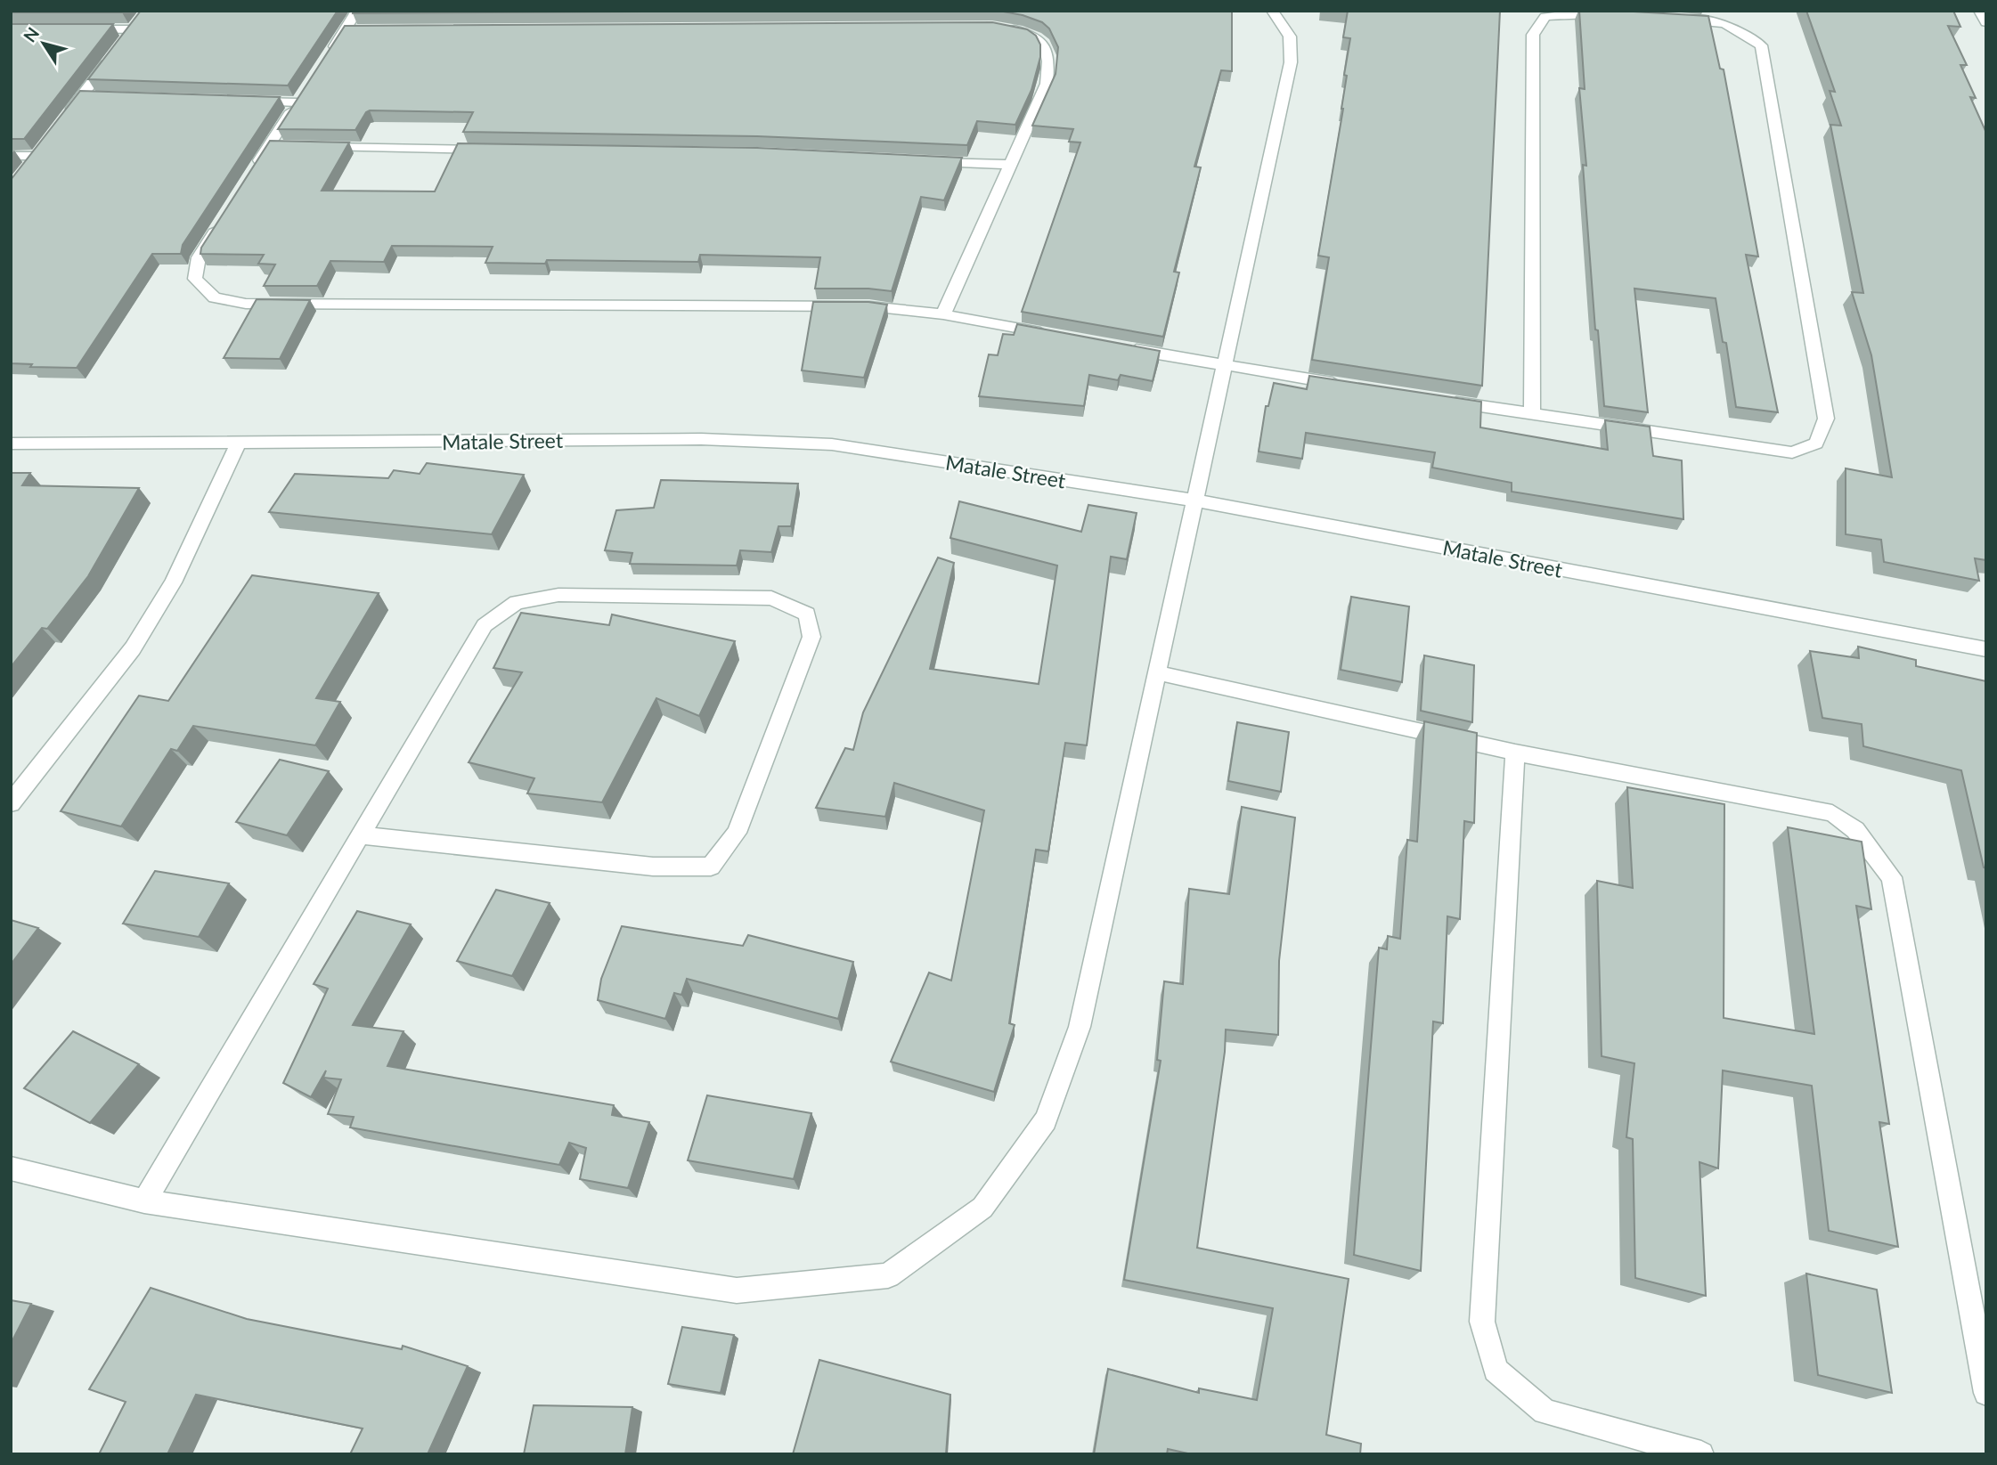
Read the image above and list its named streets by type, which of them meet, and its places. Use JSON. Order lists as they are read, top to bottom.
{
  "streets": {
    "street": ["Matale Street"]
  },
  "north": "top left"
}
